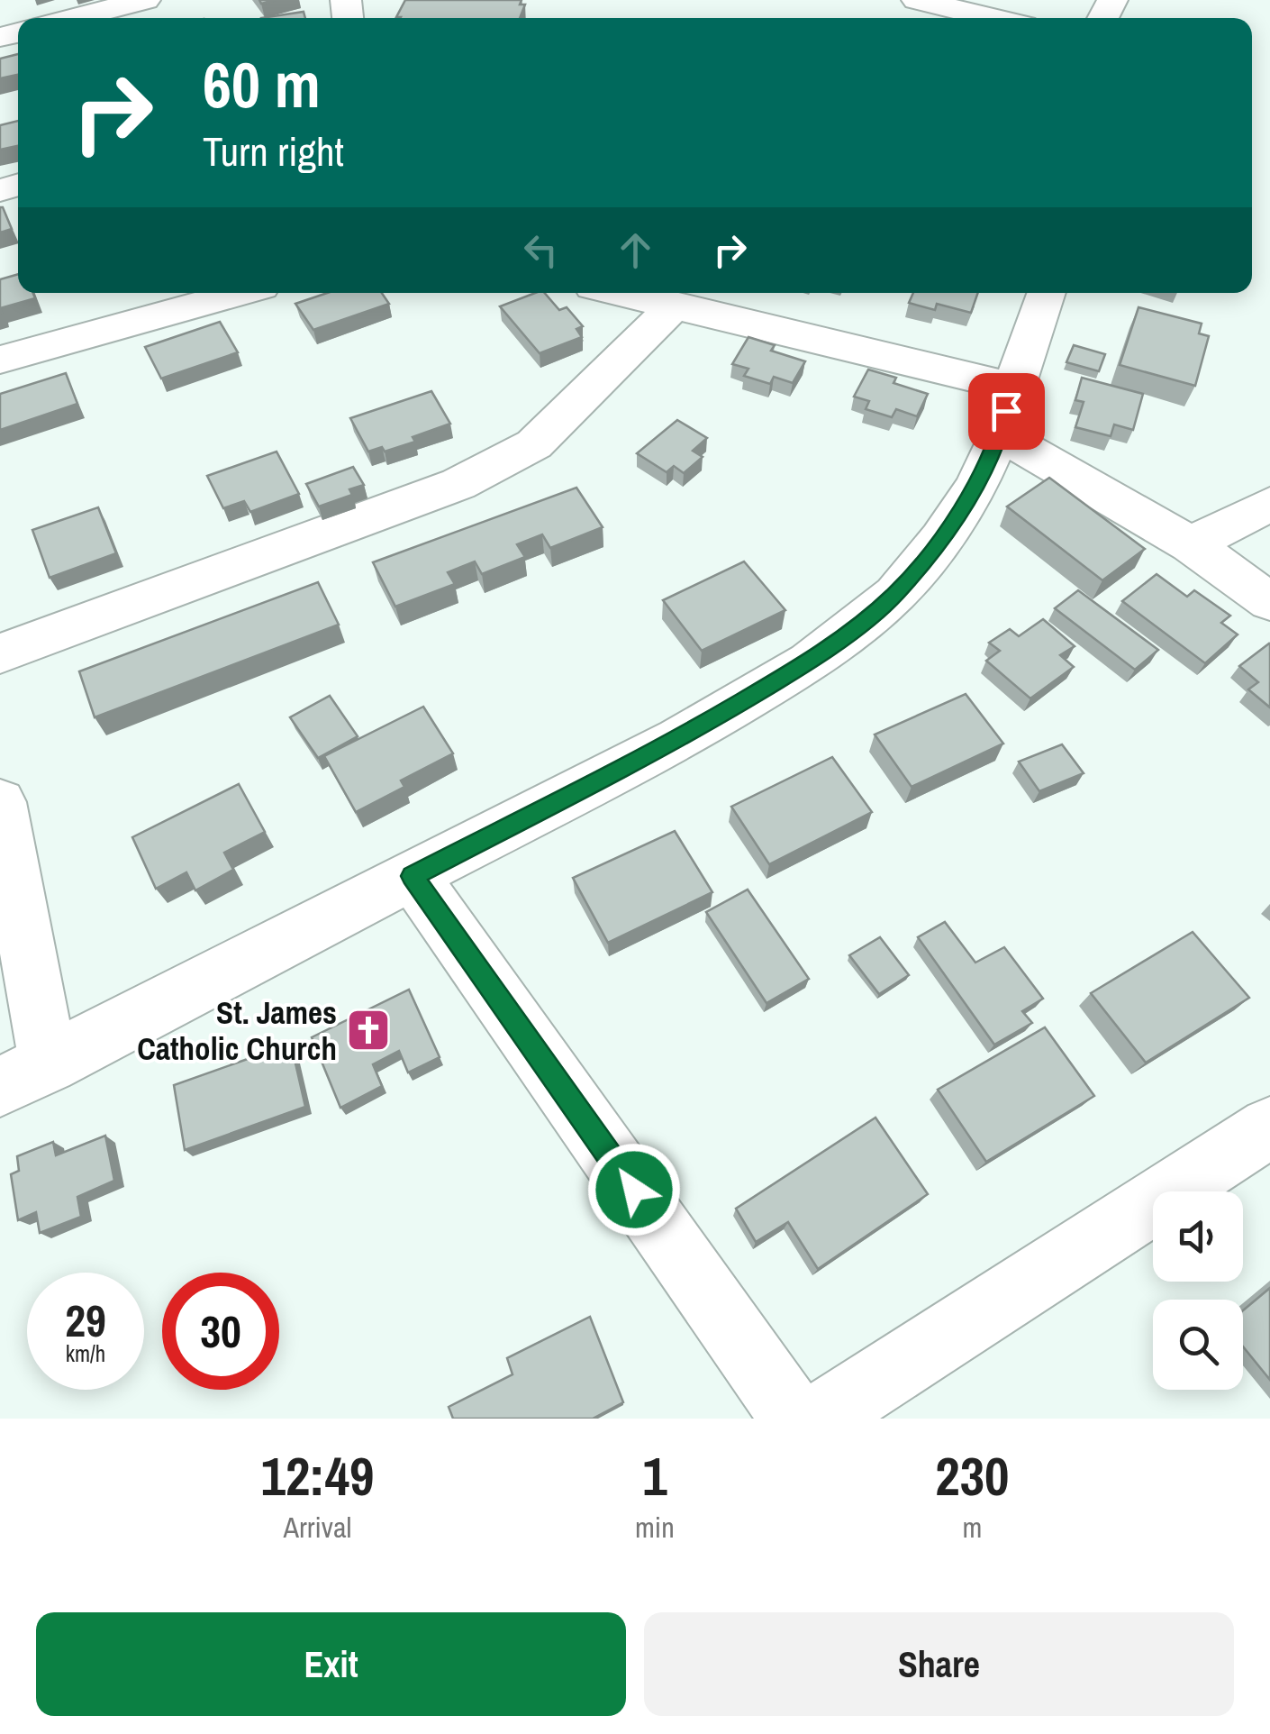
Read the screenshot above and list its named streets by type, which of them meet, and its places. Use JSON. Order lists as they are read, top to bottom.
{
  "places": {
    "church": ["St. James Catholic Church"]
  },
  "page": {
    "turn": ["60 m", "Turn right"],
    "speed": "29 km/h",
    "limit": "30",
    "eta": [
      "12:49",
      "Arrival",
      "1",
      "min",
      "230",
      "m"
    ],
    "buttons": ["Exit", "Share"]
  }
}
